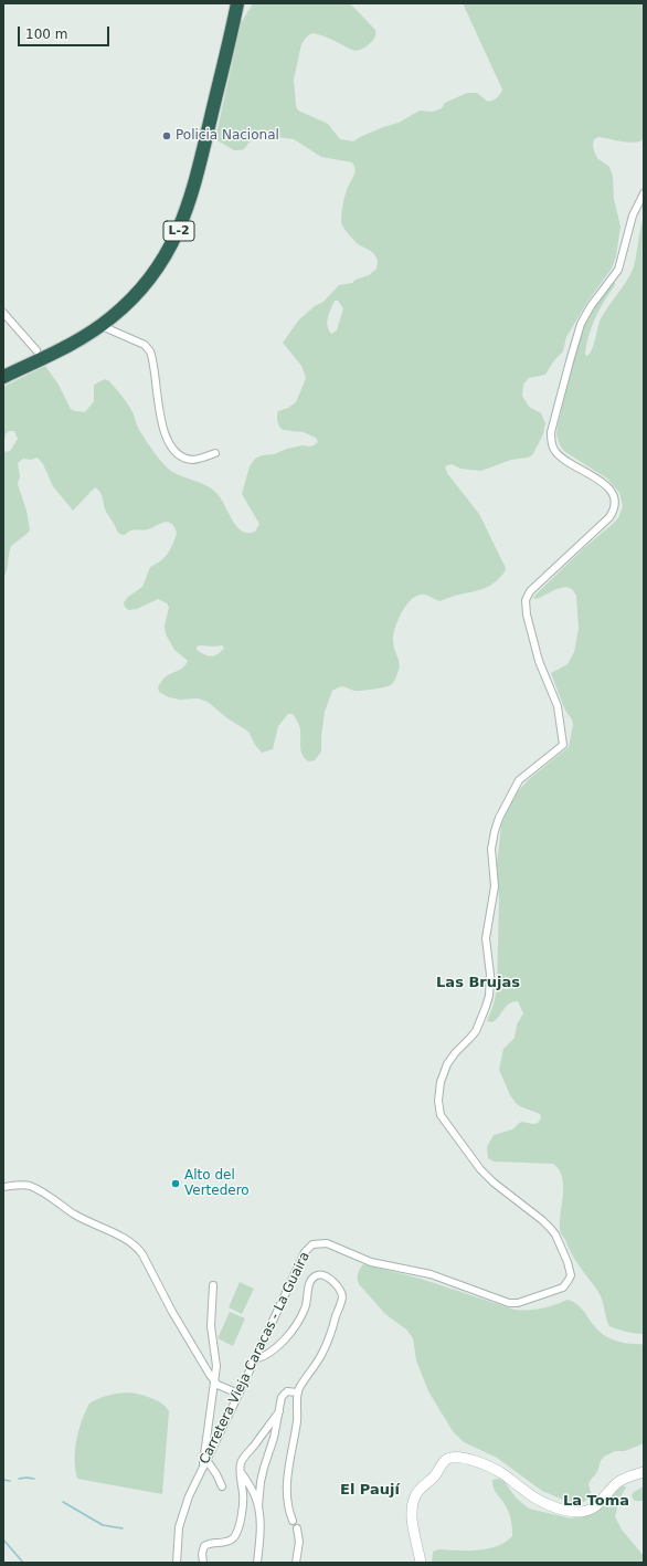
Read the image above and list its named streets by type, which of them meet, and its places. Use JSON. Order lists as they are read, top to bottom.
{
  "streets": {
    "highway": ["L-2"],
    "street": ["Carretera Vieja Caracas - La Guaira"]
  },
  "districts": ["Las Brujas", "El Paují", "La Toma"],
  "places": ["Policia Nacional", "Alto del Vertedero"],
  "scale_bar": "100 m"
}
